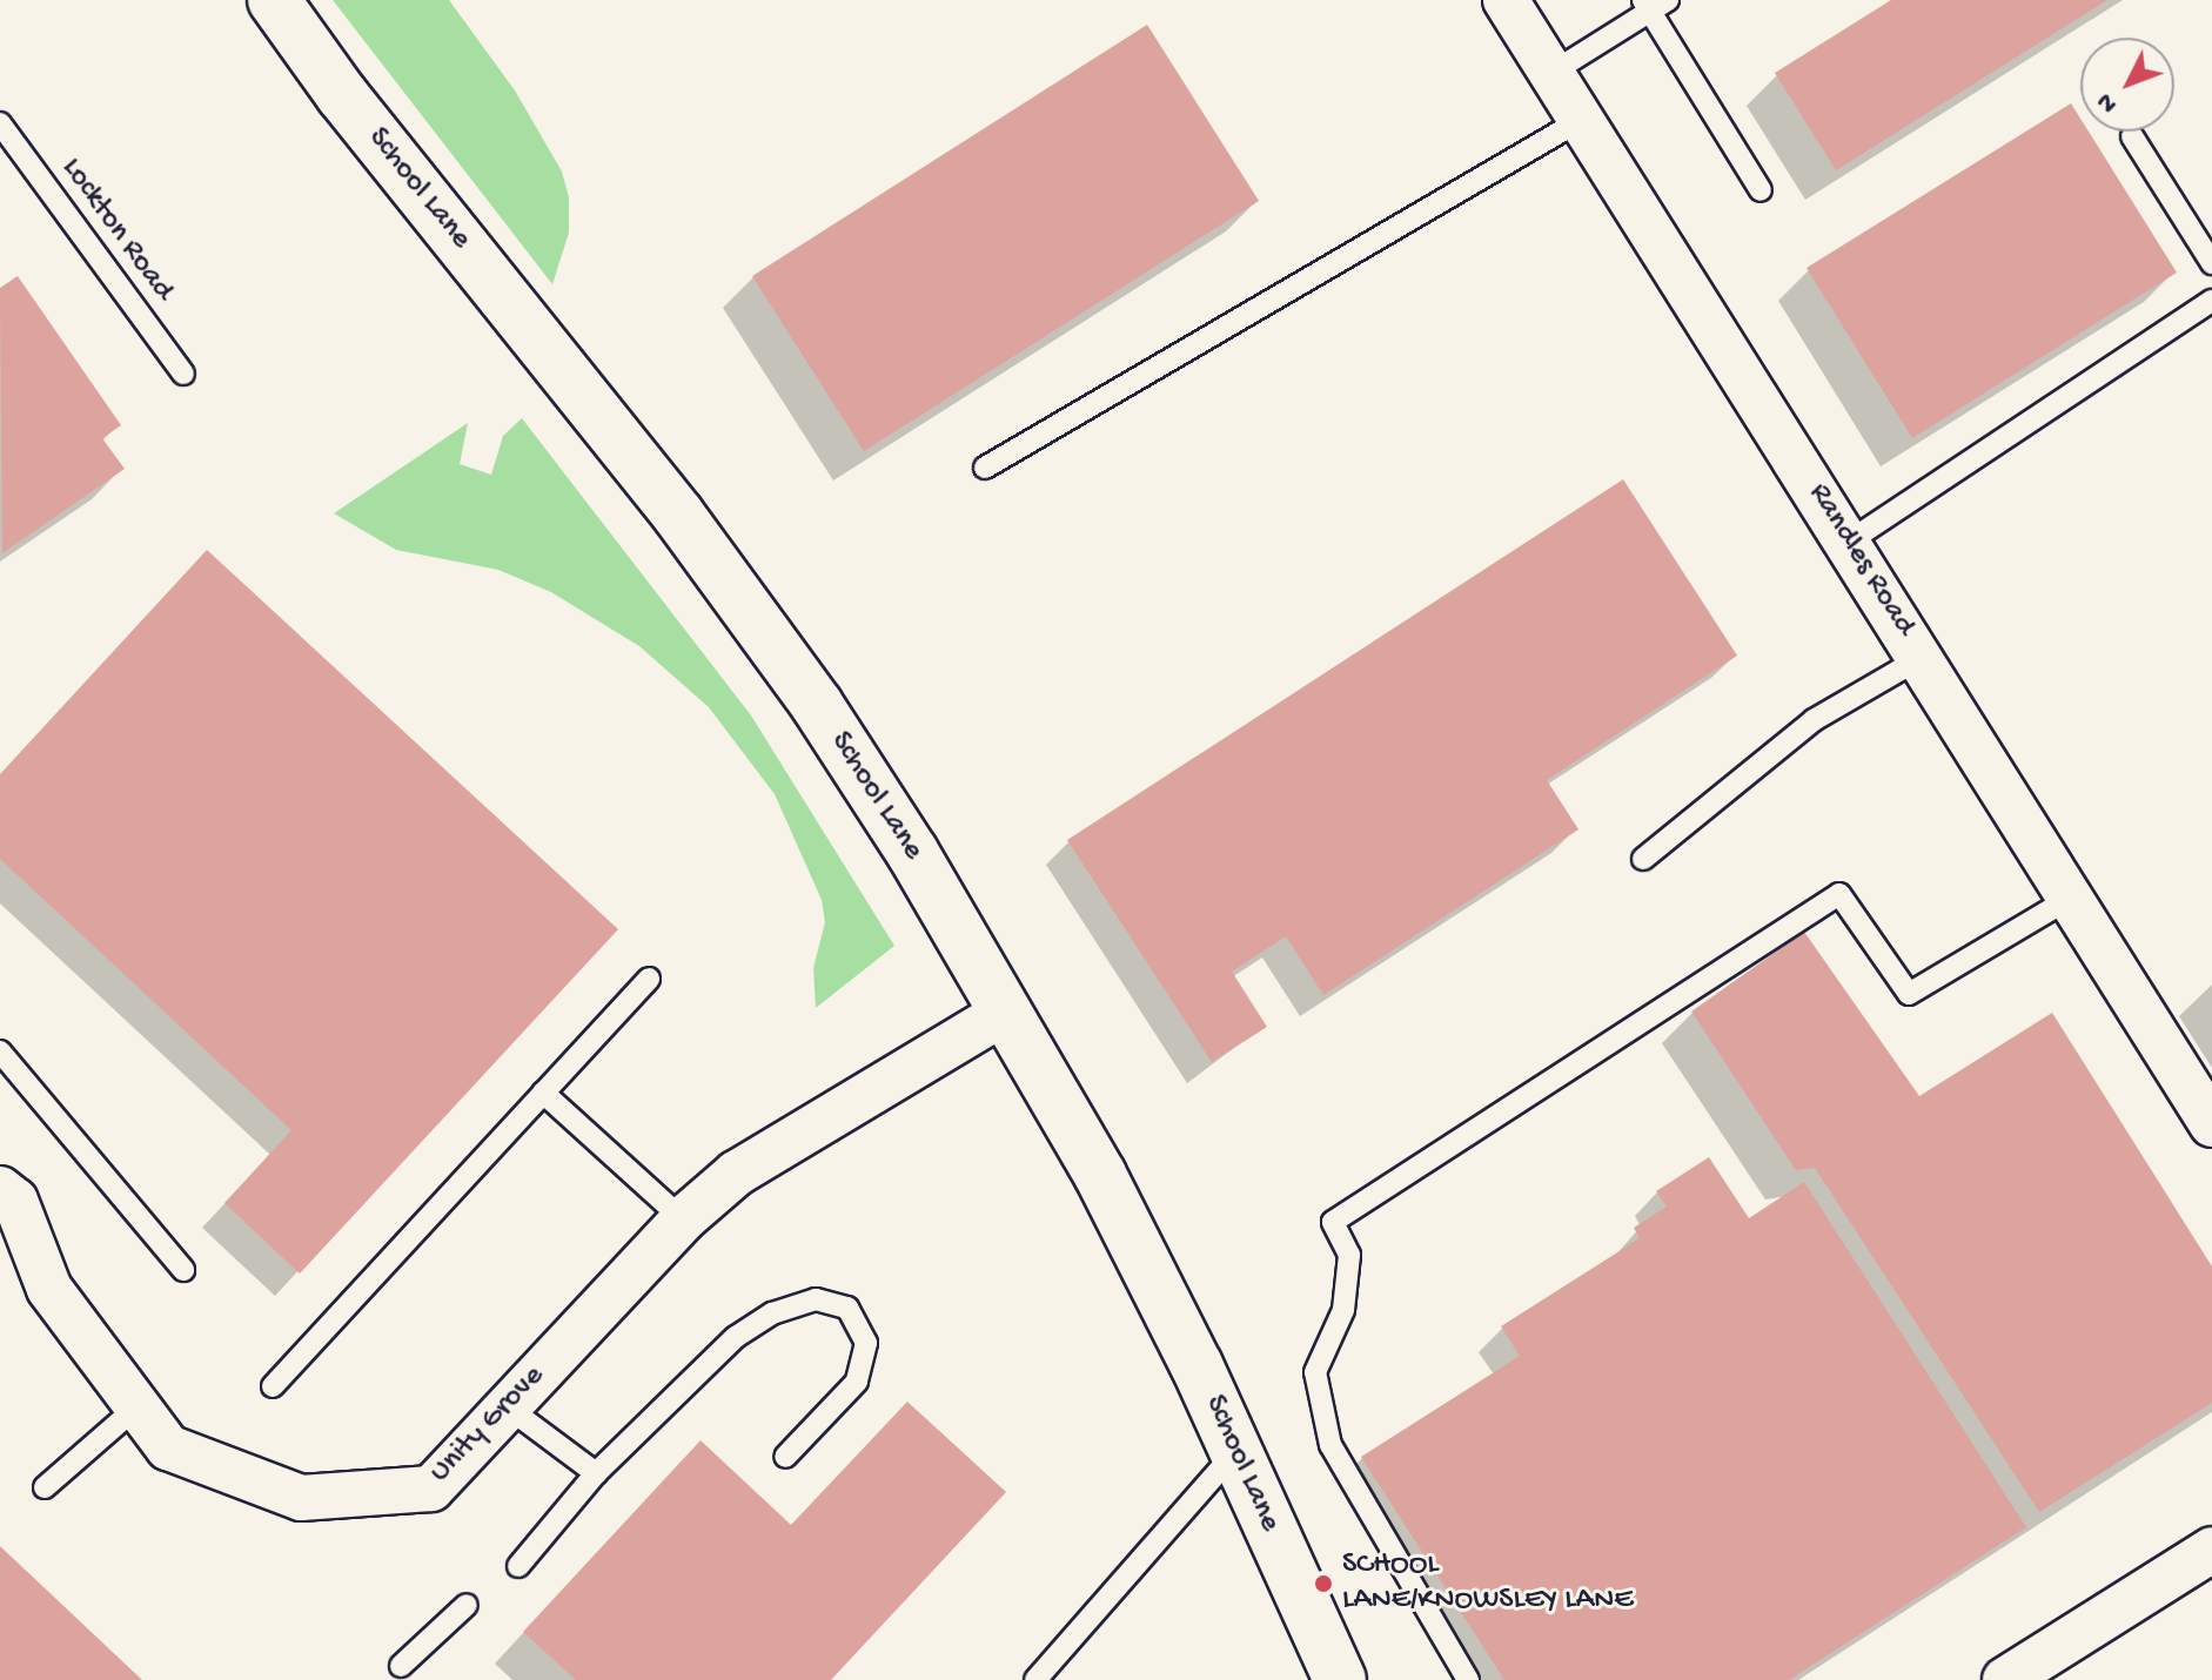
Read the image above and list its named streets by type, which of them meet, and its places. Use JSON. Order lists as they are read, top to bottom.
{
  "streets": {
    "main road": ["School Lane"],
    "street": ["Randles Road", "Unity Grove"],
    "lane": ["Lockton Road"]
  },
  "crossings": [
    ["School Lane", "Unity Grove"]
  ],
  "places": ["SCHOOL LANE/KNOWSLEY LANE"],
  "north": "bottom left"
}
